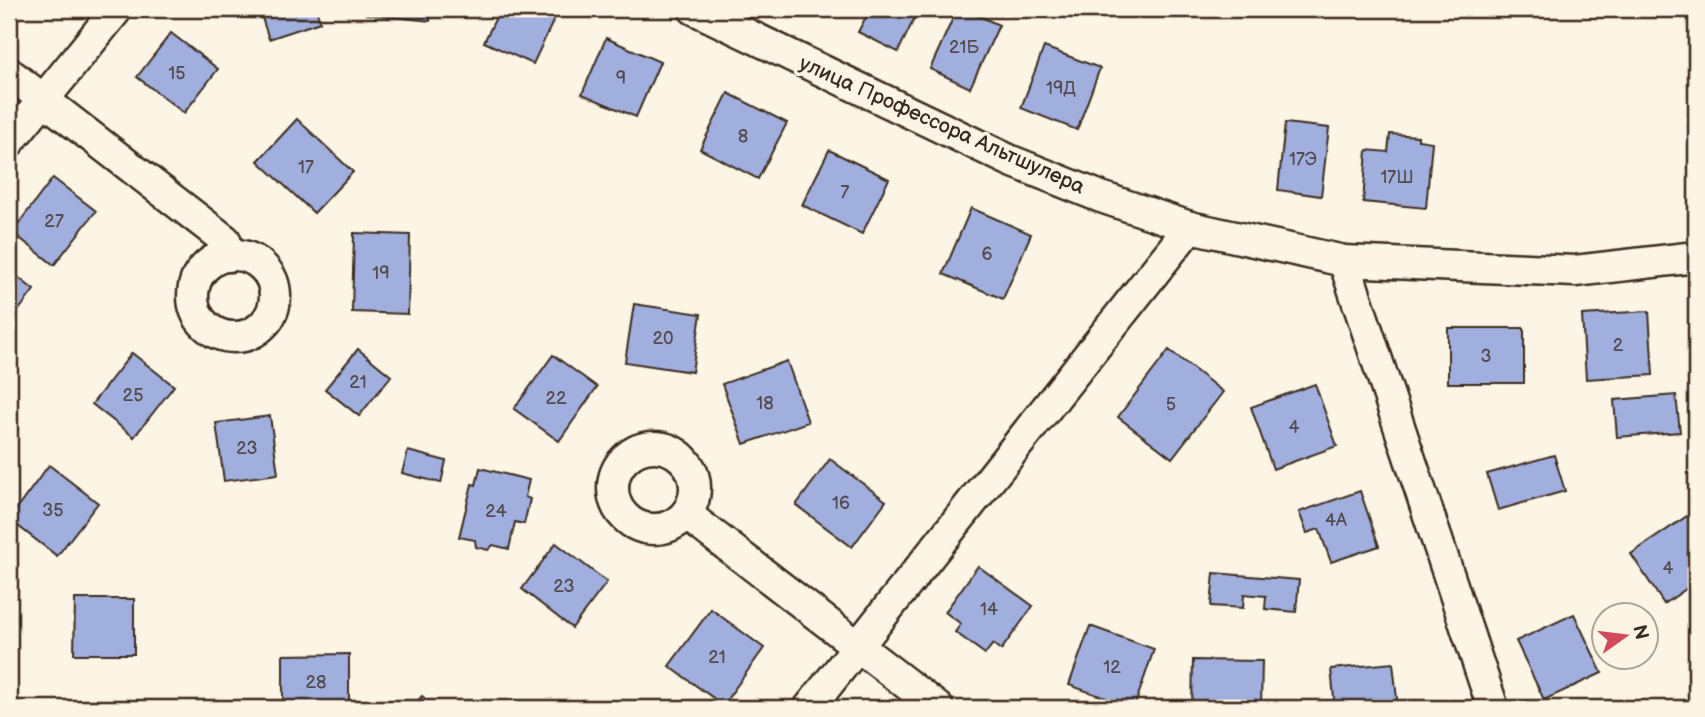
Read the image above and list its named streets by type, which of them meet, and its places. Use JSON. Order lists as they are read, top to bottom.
{
  "streets": {
    "street": ["улица Профессора Альтшулера"]
  },
  "house_numbers": [
    "21Б",
    "15",
    "9",
    "19Д",
    "8",
    "17Э",
    "17",
    "17Ш",
    "7",
    "27",
    "6",
    "19",
    "20",
    "2",
    "3",
    "21",
    "25",
    "22",
    "18",
    "5",
    "4",
    "23",
    "16",
    "35",
    "24",
    "4А",
    "4",
    "23",
    "14",
    "21",
    "12",
    "28"
  ],
  "north": "right"
}
